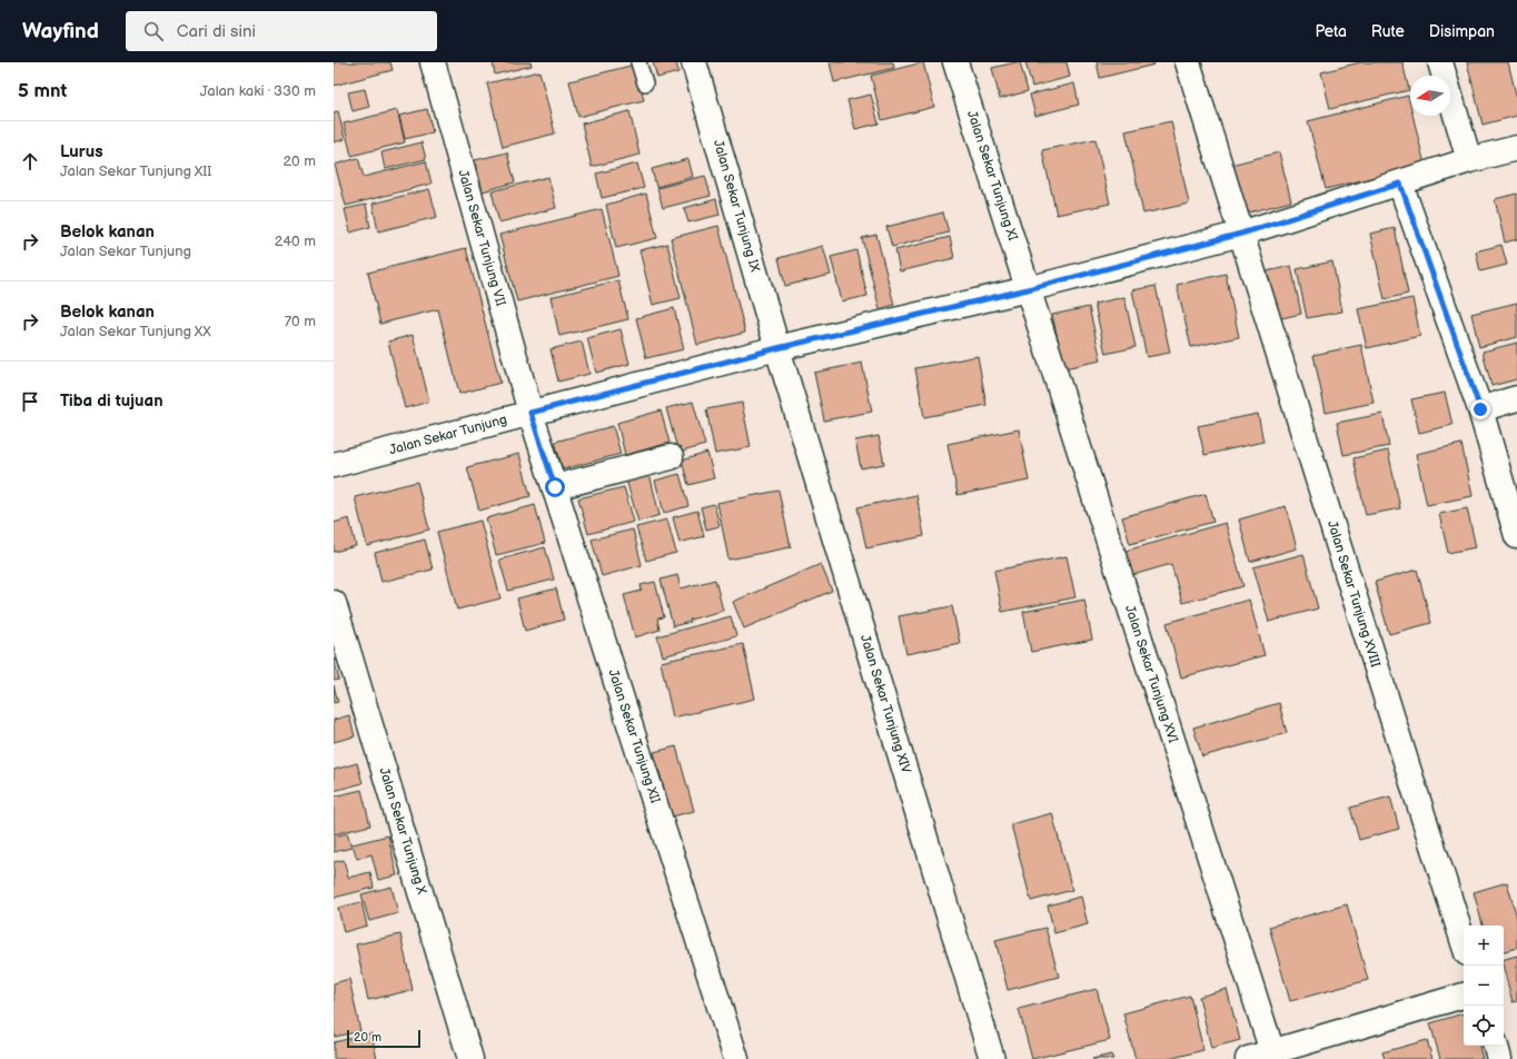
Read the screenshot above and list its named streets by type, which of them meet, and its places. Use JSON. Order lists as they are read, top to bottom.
{
  "streets": {
    "street": [
      "Jalan Sekar Tunjung XI",
      "Jalan Sekar Tunjung IX",
      "Jalan Sekar Tunjung VII",
      "Jalan Sekar Tunjung",
      "Jalan Sekar Tunjung XVIII",
      "Jalan Sekar Tunjung XVI",
      "Jalan Sekar Tunjung XIV",
      "Jalan Sekar Tunjung XII",
      "Jalan Sekar Tunjung X"
    ]
  },
  "crossings": [
    ["Jalan Sekar Tunjung XI", "Jalan Sekar Tunjung"],
    ["Jalan Sekar Tunjung XI", "Jalan Sekar Tunjung XVI"],
    ["Jalan Sekar Tunjung IX", "Jalan Sekar Tunjung"],
    ["Jalan Sekar Tunjung IX", "Jalan Sekar Tunjung XIV"],
    ["Jalan Sekar Tunjung VII", "Jalan Sekar Tunjung"],
    ["Jalan Sekar Tunjung VII", "Jalan Sekar Tunjung XII"],
    ["Jalan Sekar Tunjung", "Jalan Sekar Tunjung XVIII"],
    ["Jalan Sekar Tunjung", "Jalan Sekar Tunjung XVI"],
    ["Jalan Sekar Tunjung", "Jalan Sekar Tunjung XIV"],
    ["Jalan Sekar Tunjung", "Jalan Sekar Tunjung XII"]
  ],
  "scale_bar": "20 m",
  "north": "left",
  "page": {
    "header": "Wayfind",
    "search": "Cari di sini",
    "nav": ["Peta", "Rute", "Disimpan"],
    "heading": ["5 mnt", "Jalan kaki · 330 m"],
    "list": [
      ["Lurus", "Jalan Sekar Tunjung XII", "20 m"],
      ["Belok kanan", "Jalan Sekar Tunjung", "240 m"],
      ["Belok kanan", "Jalan Sekar Tunjung XX", "70 m"],
      "Tiba di tujuan"
    ],
    "map_buttons": ["+", "−"],
    "scale": "20 m"
  }
}
